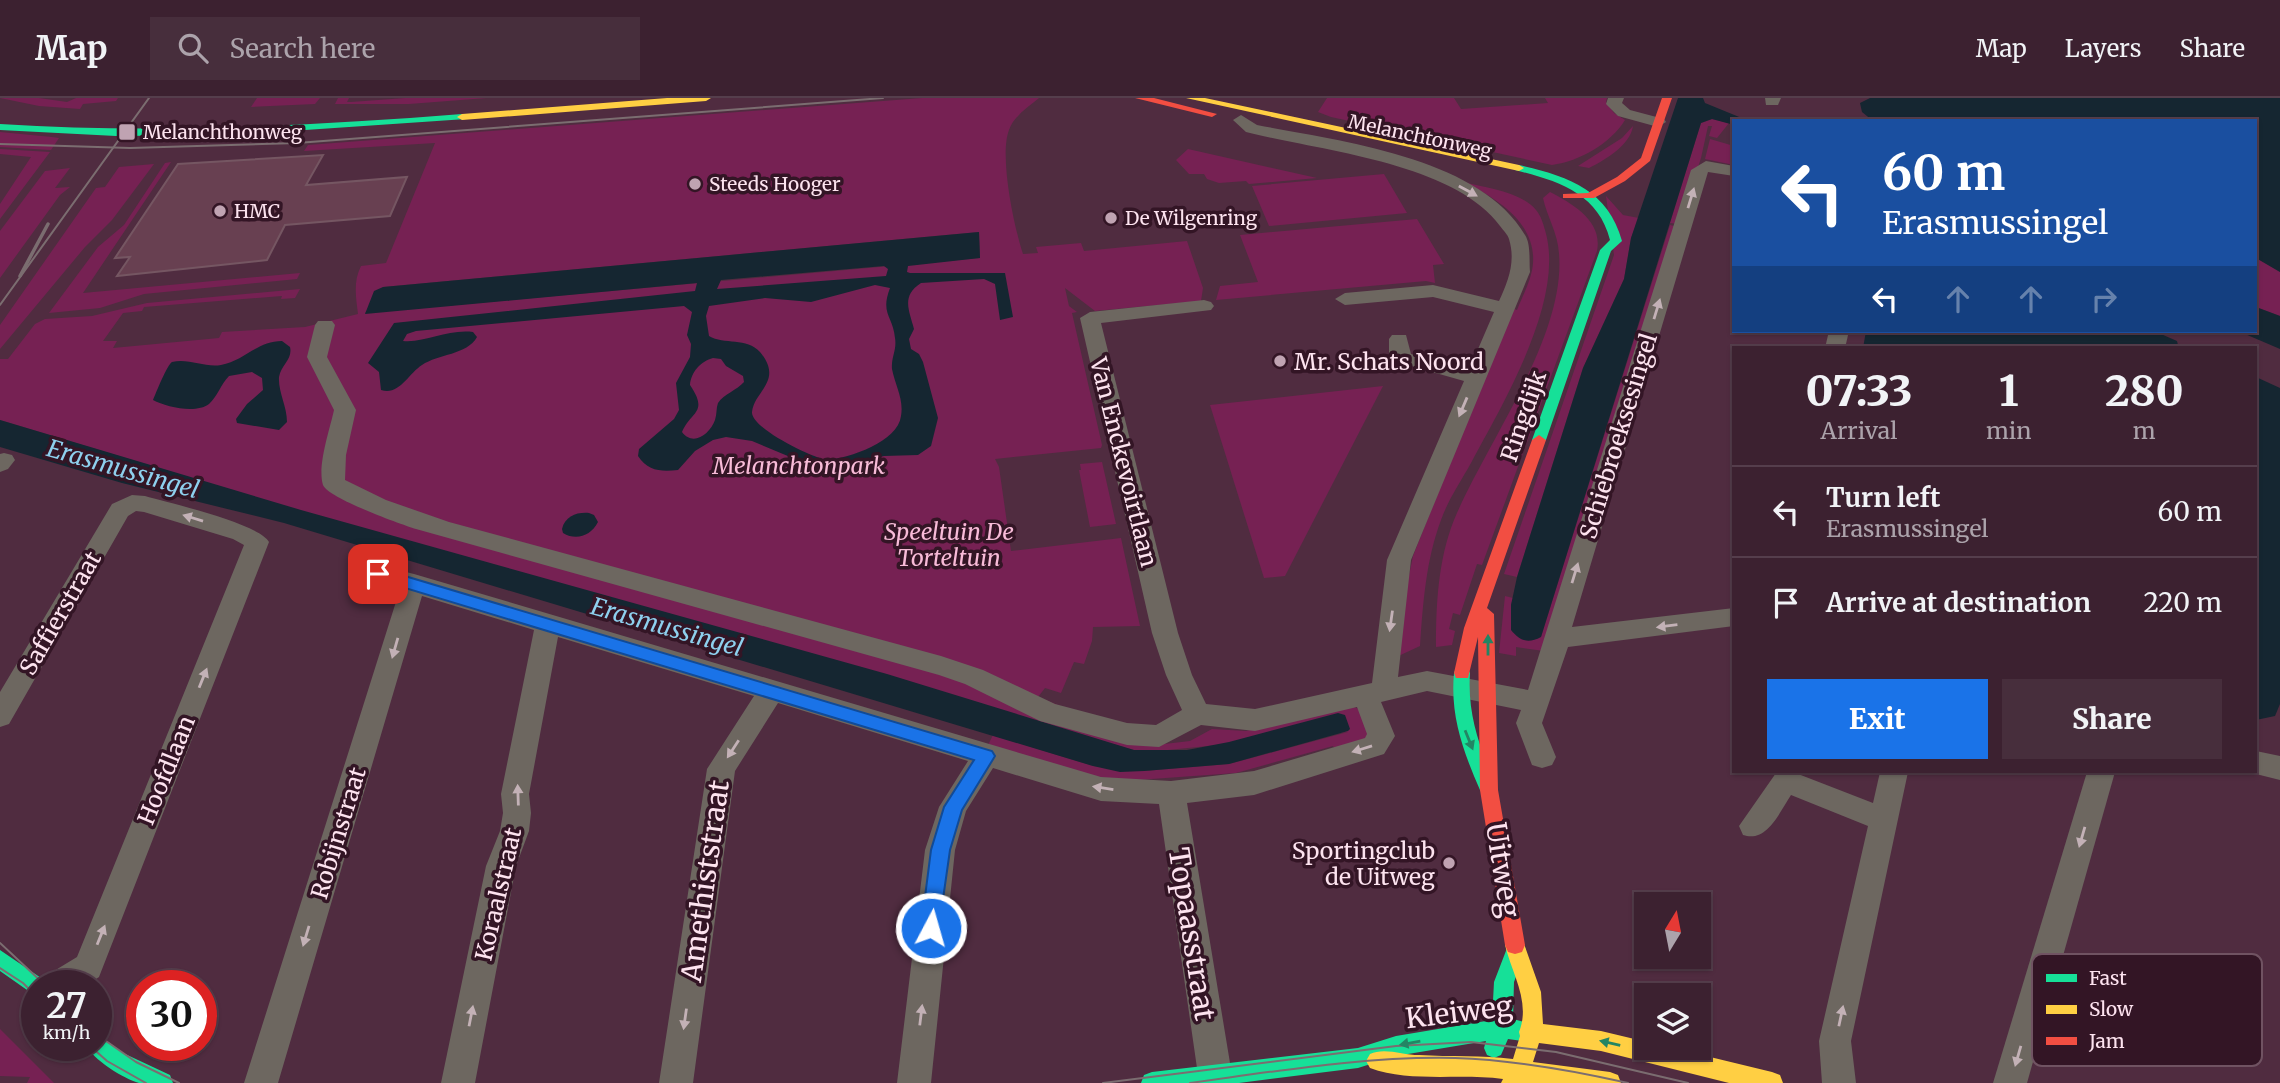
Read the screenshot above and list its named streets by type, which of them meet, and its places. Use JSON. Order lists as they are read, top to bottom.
{
  "streets": {
    "street": [
      "Melanchtonweg",
      "Ringdijk",
      "Schiebroeksesingel",
      "Van Enckevoirtlaan",
      "Saffierstraat",
      "Hoofdlaan",
      "Robijnstraat",
      "Uitweg",
      "Amethiststraat",
      "Koraalstraat",
      "Topaasstraat",
      "Kleiweg"
    ]
  },
  "crossings": [
    ["Ringdijk", "Uitweg"],
    ["Saffierstraat", "Hoofdlaan"],
    ["Uitweg", "Kleiweg"],
    ["Topaasstraat", "Kleiweg"]
  ],
  "one_way": ["Robijnstraat", "Amethiststraat", "Koraalstraat"],
  "water": ["Erasmussingel"],
  "parks": ["Melanchtonpark", "Speeltuin De Torteltuin"],
  "places": {
    "transit": ["Melanchthonweg"],
    "other": [
      "Steeds Hooger",
      "HMC",
      "De Wilgenring",
      "Mr. Schats Noord",
      "Sportingclub de Uitweg"
    ]
  },
  "legend": ["Fast", "Slow", "Jam"],
  "north": "top",
  "page": {
    "header": "Map",
    "search": "Search here",
    "nav": ["Map", "Layers", "Share"],
    "turn": ["60 m", "Erasmussingel"],
    "eta": [
      "07:33",
      "Arrival",
      "1",
      "min",
      "280",
      "m"
    ],
    "list": [
      {
        "name": "Turn left",
        "note": "Erasmussingel",
        "value": "60 m"
      },
      {
        "name": "Arrive at destination",
        "value": "220 m"
      }
    ],
    "buttons": ["Exit", "Share"],
    "speed": "27 km/h",
    "limit": "30"
  }
}
